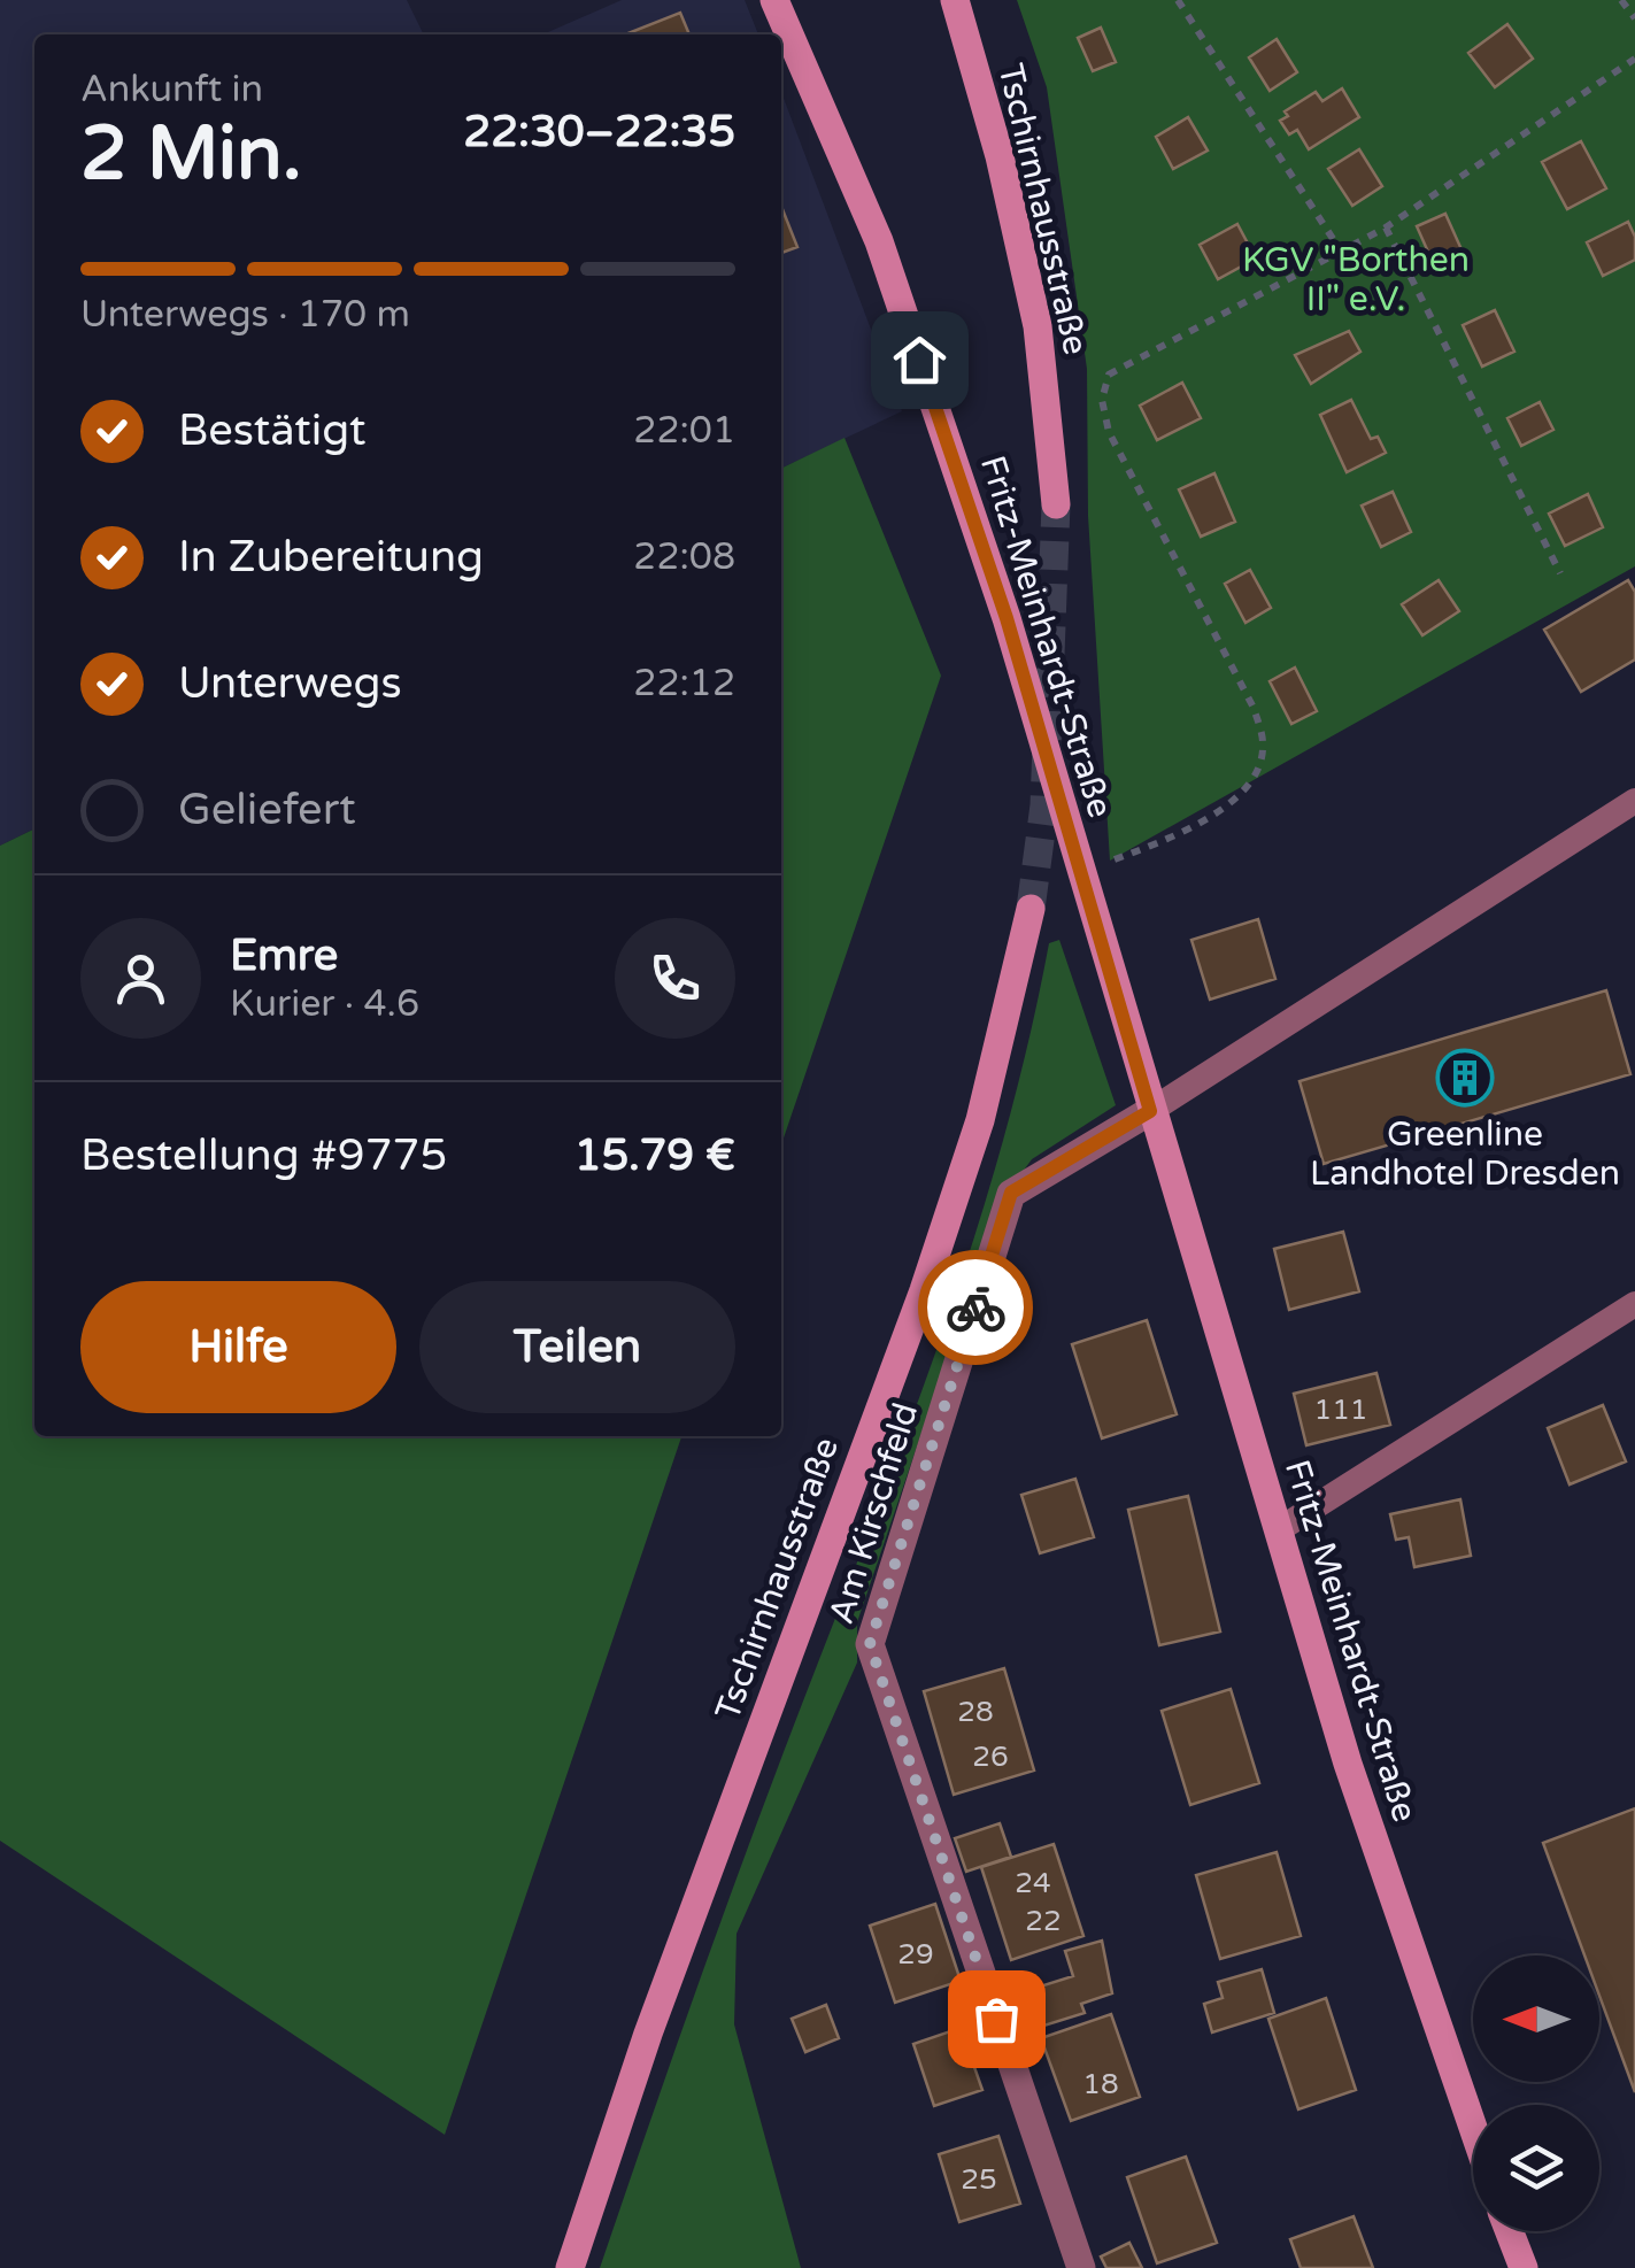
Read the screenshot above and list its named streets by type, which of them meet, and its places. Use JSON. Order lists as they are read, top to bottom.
{
  "streets": {
    "street": ["Tschirnhausstraße", "Fritz-Meinhardt-Straße", "Am Kirschfeld"]
  },
  "crossings": [
    ["Fritz-Meinhardt-Straße", "Am Kirschfeld"]
  ],
  "parks": ["KGV \"Borthen II\" e.V."],
  "places": {
    "building": ["Greenline Landhotel Dresden"]
  },
  "house_numbers": [
    "111",
    "28",
    "26",
    "24",
    "22",
    "29",
    "18",
    "25"
  ],
  "north": "left",
  "page": {
    "heading": ["2 Min.", "Ankunft in", "22:30–22:35"],
    "panel": [
      "Emre",
      "Kurier · 4.6",
      "Bestellung #9775",
      "15.79 €"
    ],
    "bar": "Unterwegs · 170 m",
    "list": [
      ["Bestätigt", "22:01"],
      ["In Zubereitung", "22:08"],
      ["Unterwegs", "22:12"],
      "Geliefert"
    ],
    "buttons": ["Hilfe", "Teilen"]
  }
}
